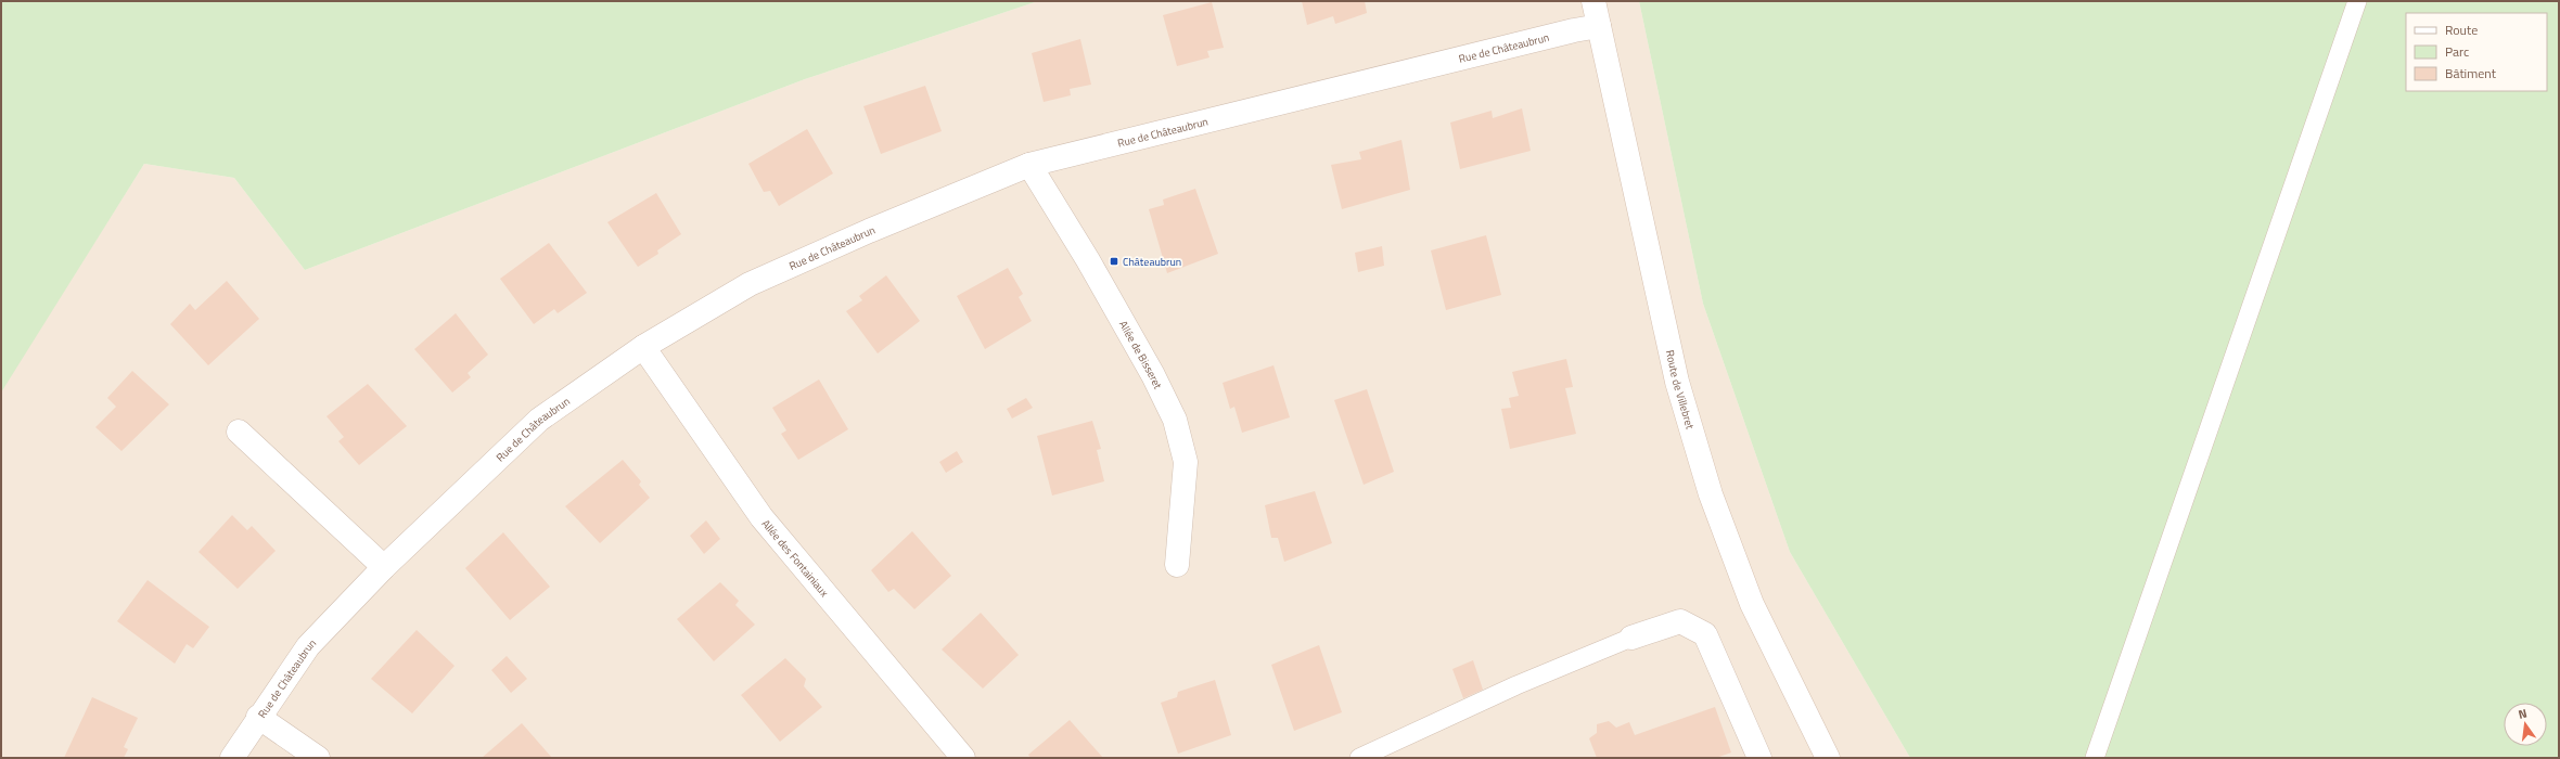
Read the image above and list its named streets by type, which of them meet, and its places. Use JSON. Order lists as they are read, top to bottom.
{
  "streets": {
    "street": [
      "Rue de Châteaubrun",
      "Allée de Bisseret",
      "Route de Villebret",
      "Allée des Fontainiaux"
    ]
  },
  "crossings": [
    ["Rue de Châteaubrun", "Allée de Bisseret"],
    ["Rue de Châteaubrun", "Route de Villebret"],
    ["Rue de Châteaubrun", "Allée des Fontainiaux"]
  ],
  "places": {
    "transit": ["Châteaubrun"]
  },
  "legend": ["Route", "Parc", "Bâtiment"],
  "north": "top"
}
